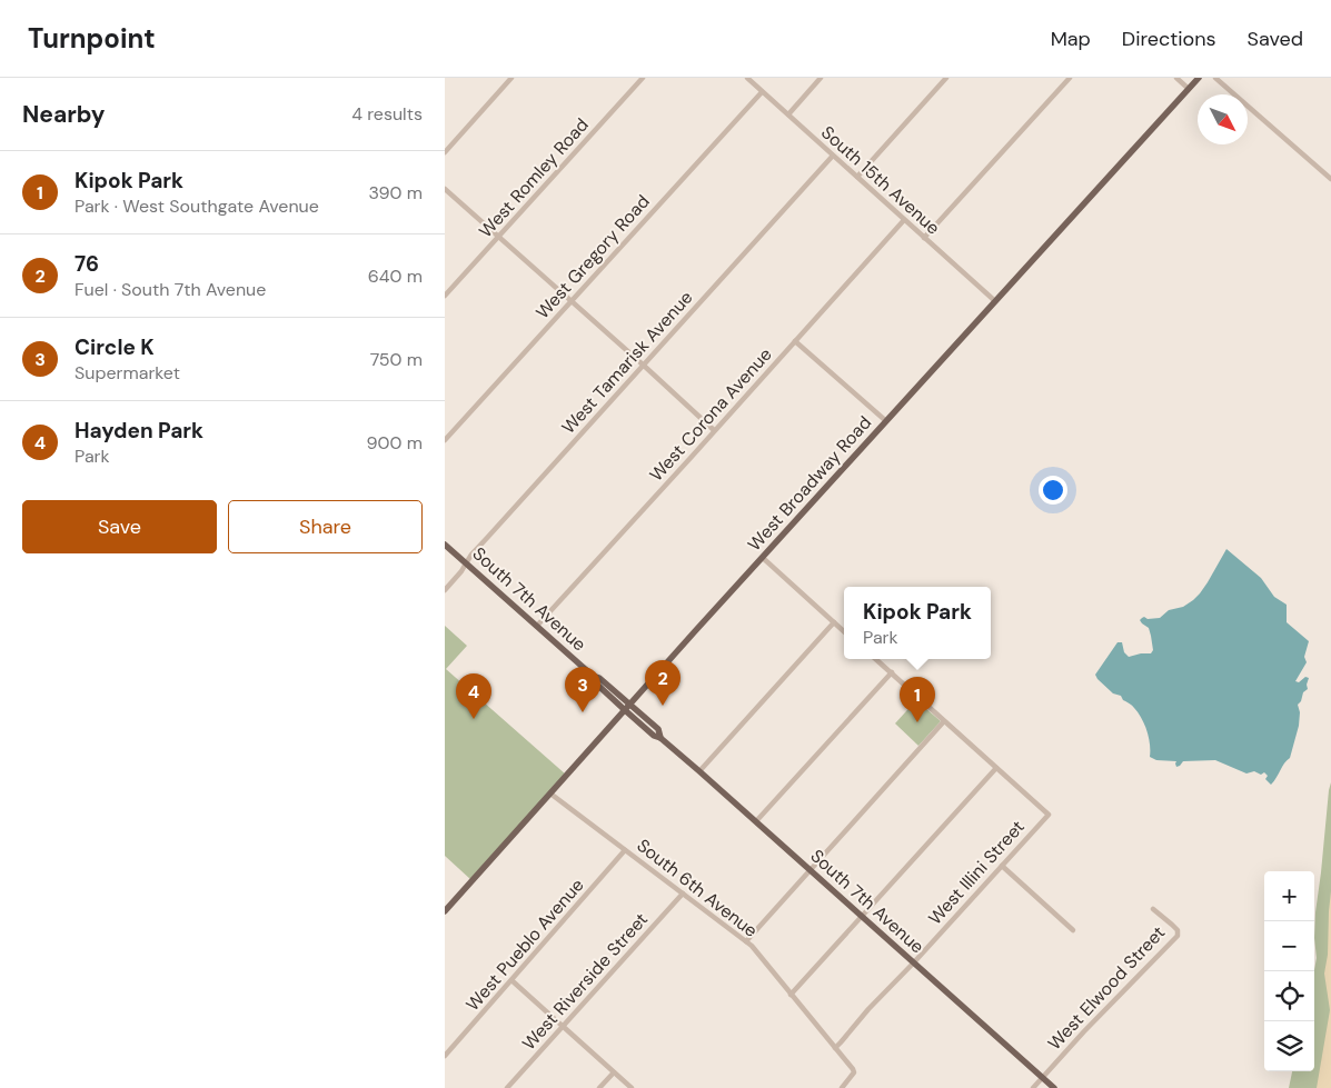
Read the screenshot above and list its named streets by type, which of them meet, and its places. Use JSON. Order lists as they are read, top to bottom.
{
  "streets": {
    "main road": ["West Broadway Road", "South 7th Avenue"],
    "street": [
      "West Romley Road",
      "South 15th Avenue",
      "West Gregory Road",
      "West Tamarisk Avenue",
      "West Corona Avenue",
      "West Illini Street",
      "South 6th Avenue",
      "West Pueblo Avenue",
      "West Riverside Street",
      "West Elwood Street"
    ]
  },
  "crossings": [
    ["South 15th Avenue", "West Gregory Road"],
    ["South 15th Avenue", "West Tamarisk Avenue"],
    ["South 15th Avenue", "West Corona Avenue"],
    ["South 15th Avenue", "West Broadway Road"],
    ["West Tamarisk Avenue", "South 7th Avenue"],
    ["West Corona Avenue", "South 7th Avenue"],
    ["West Broadway Road", "South 7th Avenue"],
    ["West Broadway Road", "South 6th Avenue"],
    ["South 7th Avenue", "West Illini Street"],
    ["South 7th Avenue", "West Elwood Street"],
    ["West Illini Street", "South 6th Avenue"],
    ["South 6th Avenue", "West Pueblo Avenue"],
    ["South 6th Avenue", "West Riverside Street"]
  ],
  "north": "bottom right",
  "page": {
    "header": "Turnpoint",
    "nav": ["Map", "Directions", "Saved"],
    "heading": ["Nearby", "4 results"],
    "list": [
      {
        "mark": "1",
        "name": "Kipok Park",
        "note": "Park · West Southgate Avenue",
        "value": "390 m"
      },
      {
        "mark": "2",
        "name": "76",
        "note": "Fuel · South 7th Avenue",
        "value": "640 m"
      },
      {
        "mark": "3",
        "name": "Circle K",
        "note": "Supermarket",
        "value": "750 m"
      },
      {
        "mark": "4",
        "name": "Hayden Park",
        "note": "Park",
        "value": "900 m"
      }
    ],
    "buttons": ["Save", "Share"],
    "popup": ["Kipok Park", "Park"],
    "pins": [
      "2",
      "3",
      "4",
      "1"
    ],
    "map_buttons": ["+", "−"]
  }
}
